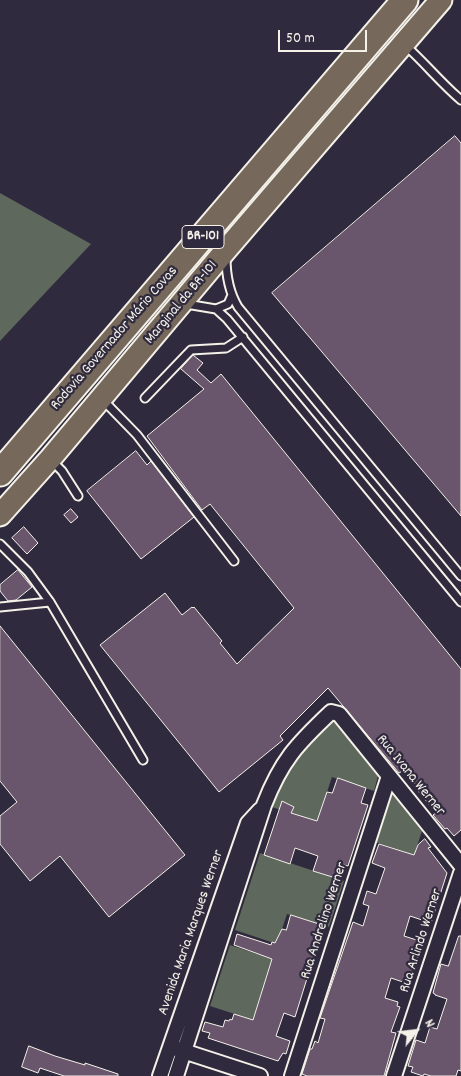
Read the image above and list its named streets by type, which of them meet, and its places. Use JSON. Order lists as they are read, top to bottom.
{
  "streets": {
    "highway": ["BR-101", "Rodovia Governador Mário Covas"],
    "main road": ["Marginal da BR-101"],
    "street": [
      "Rua Ivana Werner",
      "Rua Andrelino Werner",
      "Avenida Maria Marques Werner",
      "Rua Arlindo Werner"
    ]
  },
  "crossings": [
    ["Rua Ivana Werner", "Rua Andrelino Werner"],
    ["Rua Ivana Werner", "Avenida Maria Marques Werner"]
  ],
  "scale_bar": "50 m",
  "north": "top right"
}
